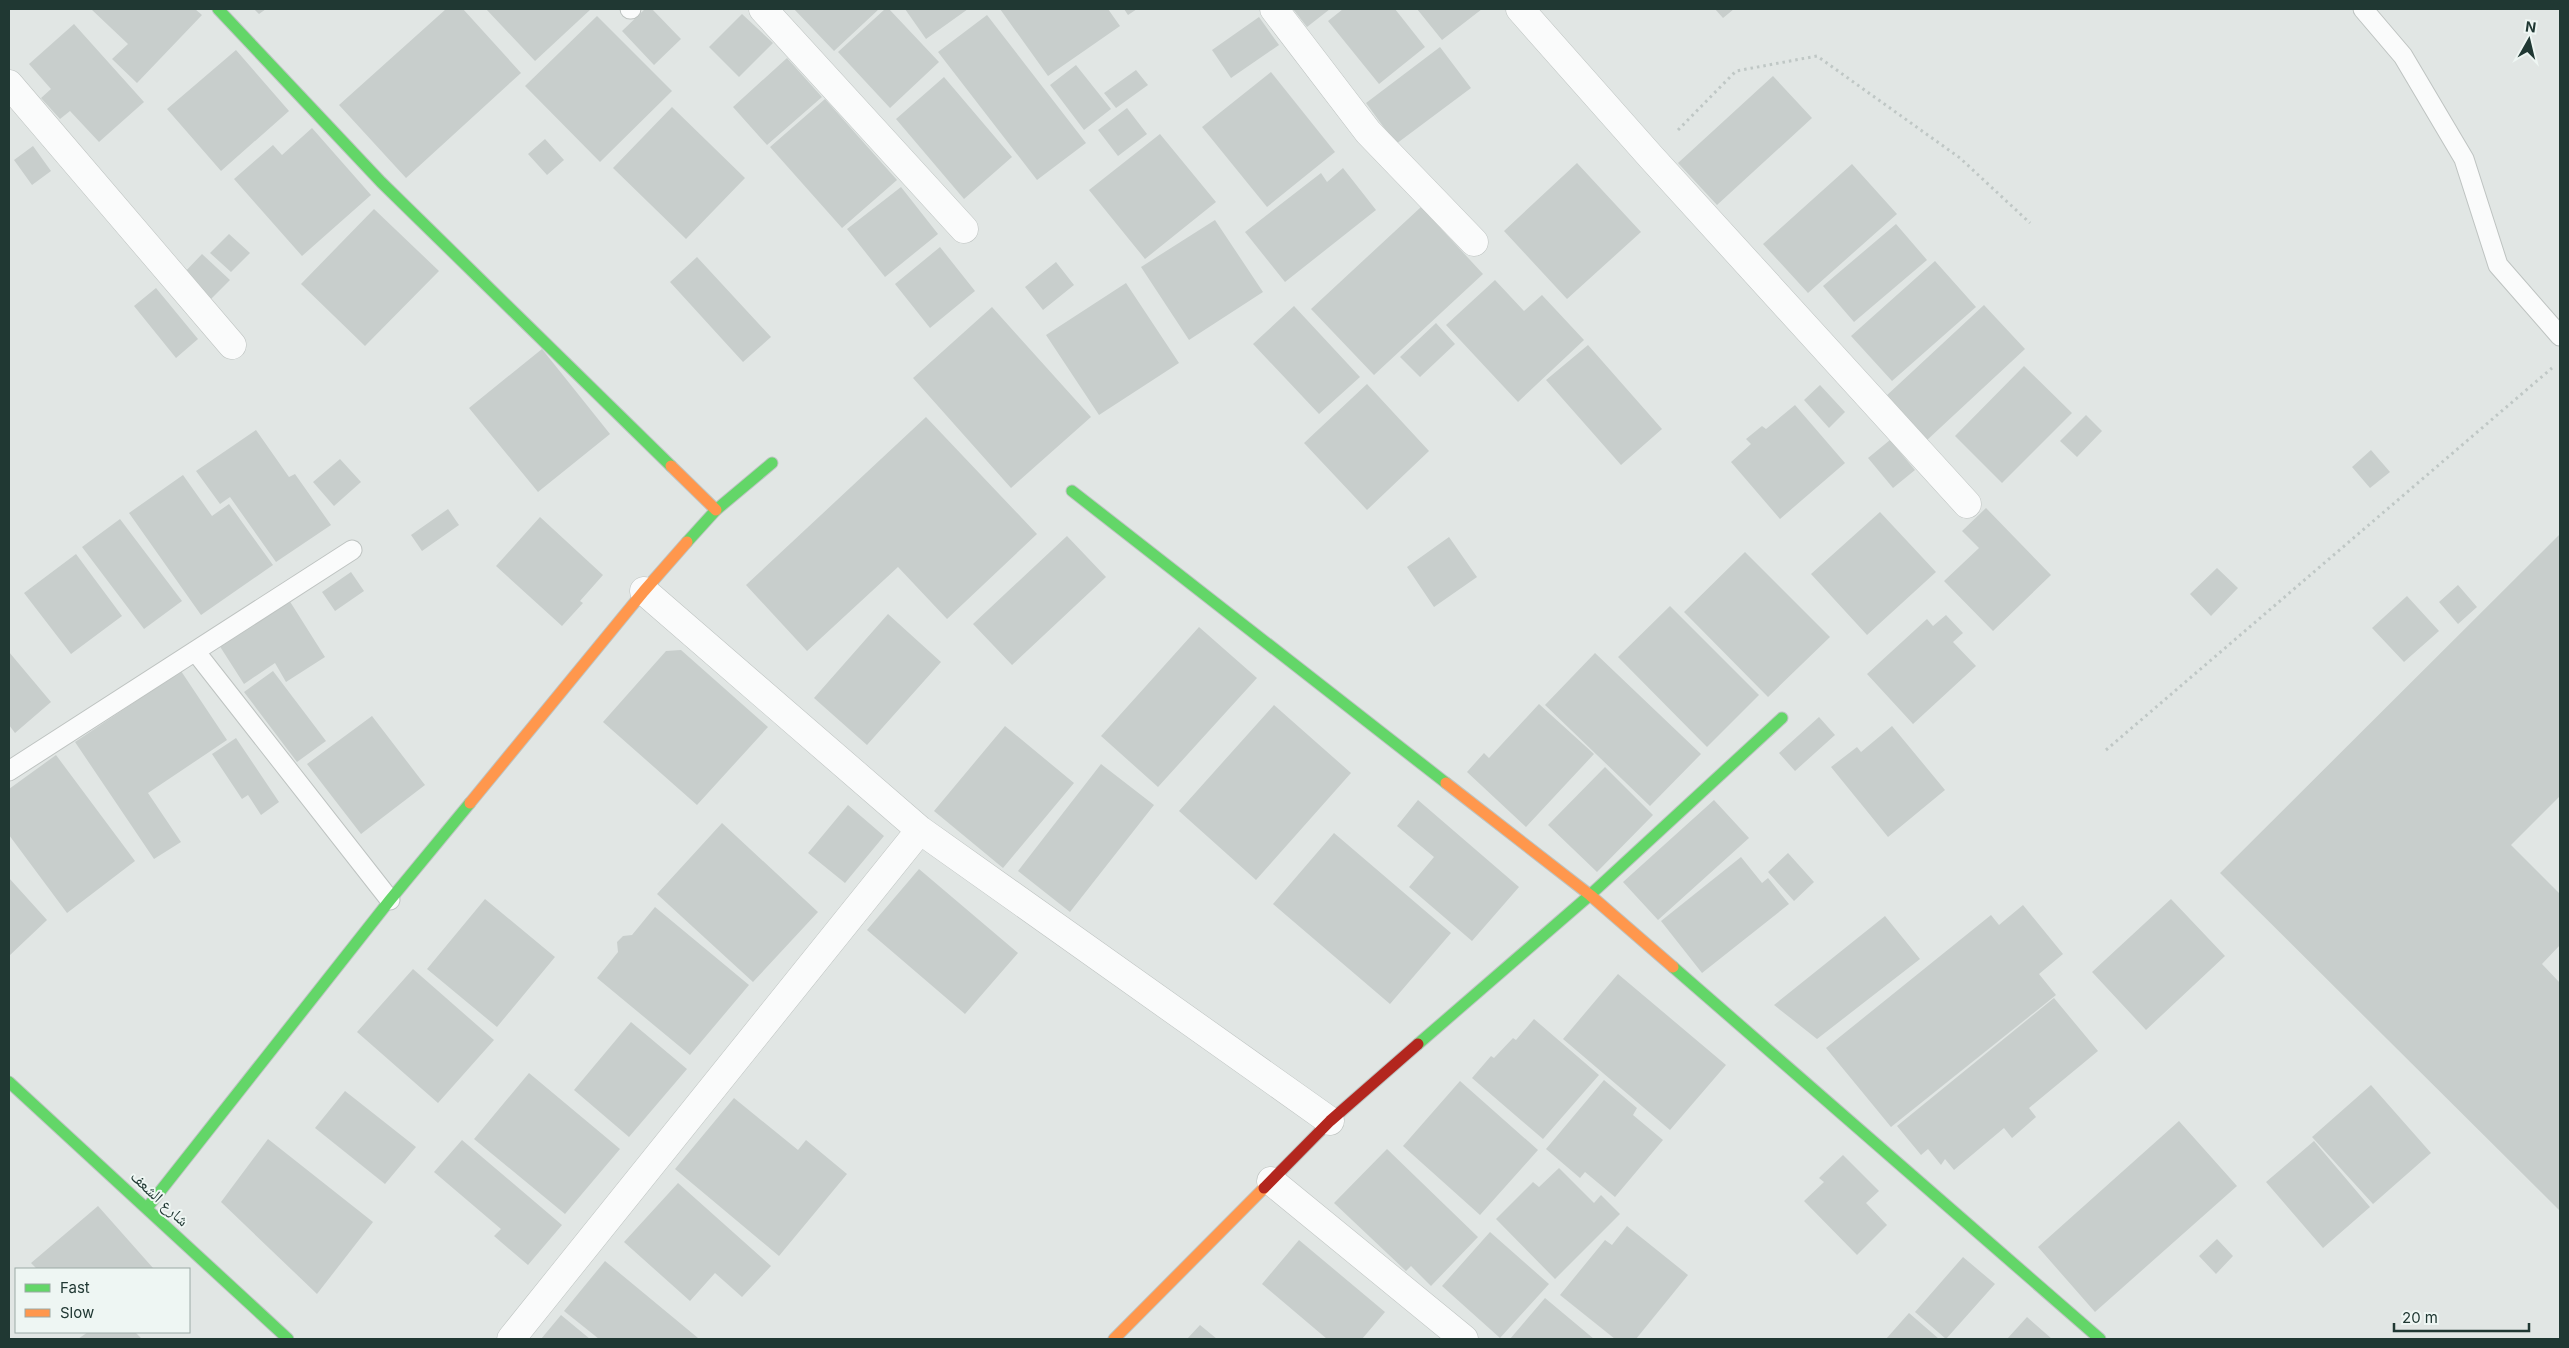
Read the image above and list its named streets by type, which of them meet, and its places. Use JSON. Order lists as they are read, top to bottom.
{
  "streets": {
    "street": ["شارع الشعف"]
  },
  "legend": ["Fast", "Slow"],
  "scale_bar": "20 m",
  "north": "top"
}
